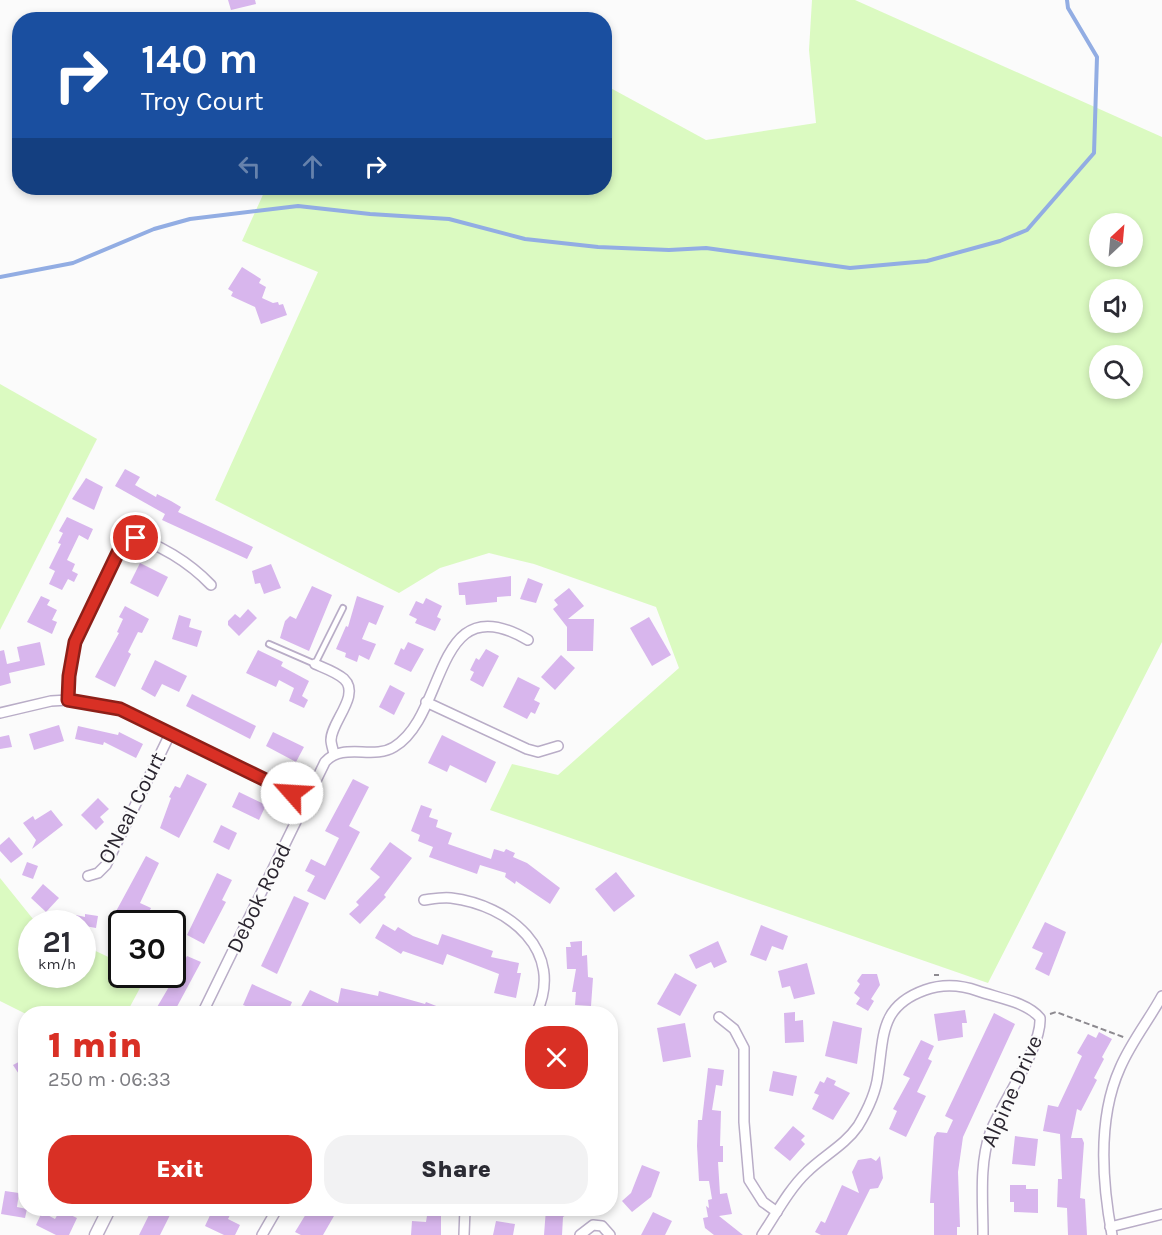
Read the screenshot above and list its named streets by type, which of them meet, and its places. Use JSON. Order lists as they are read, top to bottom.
{
  "streets": {
    "street": ["O'Neal Court", "Debok Road", "Alpine Drive"]
  },
  "north": "top right",
  "page": {
    "turn": ["140 m", "Troy Court"],
    "speed": "21 km/h",
    "limit": "30",
    "heading": ["1 min", "250 m · 06:33"],
    "buttons": ["Exit", "Share"]
  }
}
